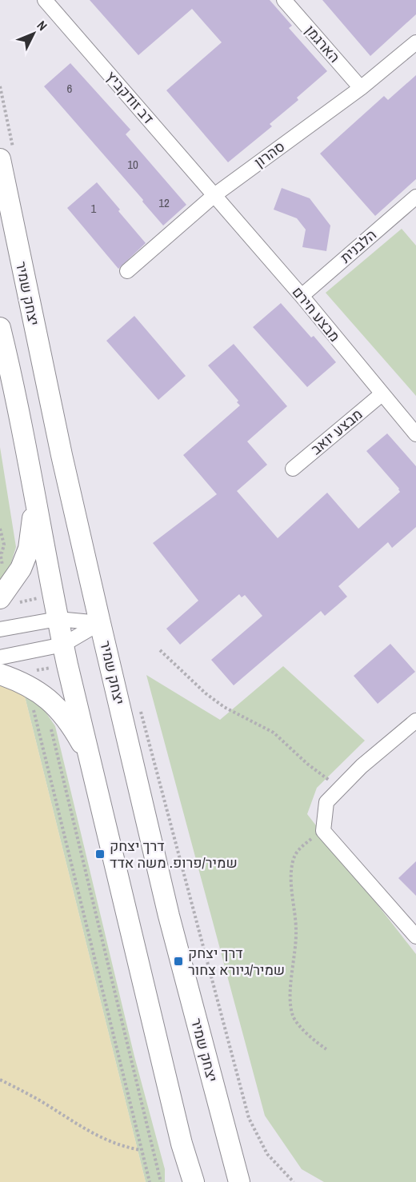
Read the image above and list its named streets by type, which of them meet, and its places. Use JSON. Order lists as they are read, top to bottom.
{
  "streets": {
    "main road": ["יצחק שמיר"],
    "street": [
      "הארגמן",
      "דב זודקביץ",
      "סהרון",
      "הלבנית",
      "מבצע חירם",
      "מבצע יואב"
    ]
  },
  "crossings": [
    ["הארגמן", "סהרון"],
    ["דב זודקביץ", "סהרון"],
    ["דב זודקביץ", "מבצע חירם"],
    ["סהרון", "מבצע חירם"],
    ["הלבנית", "מבצע חירם"],
    ["מבצע חירם", "מבצע יואב"]
  ],
  "places": {
    "transit": ["דרך יצחק שמיר/פרופ. משה אדד", "דרך יצחק שמיר/גיורא צחור"]
  },
  "house_numbers": [
    "6",
    "10",
    "12",
    "1"
  ],
  "north": "top right"
}
